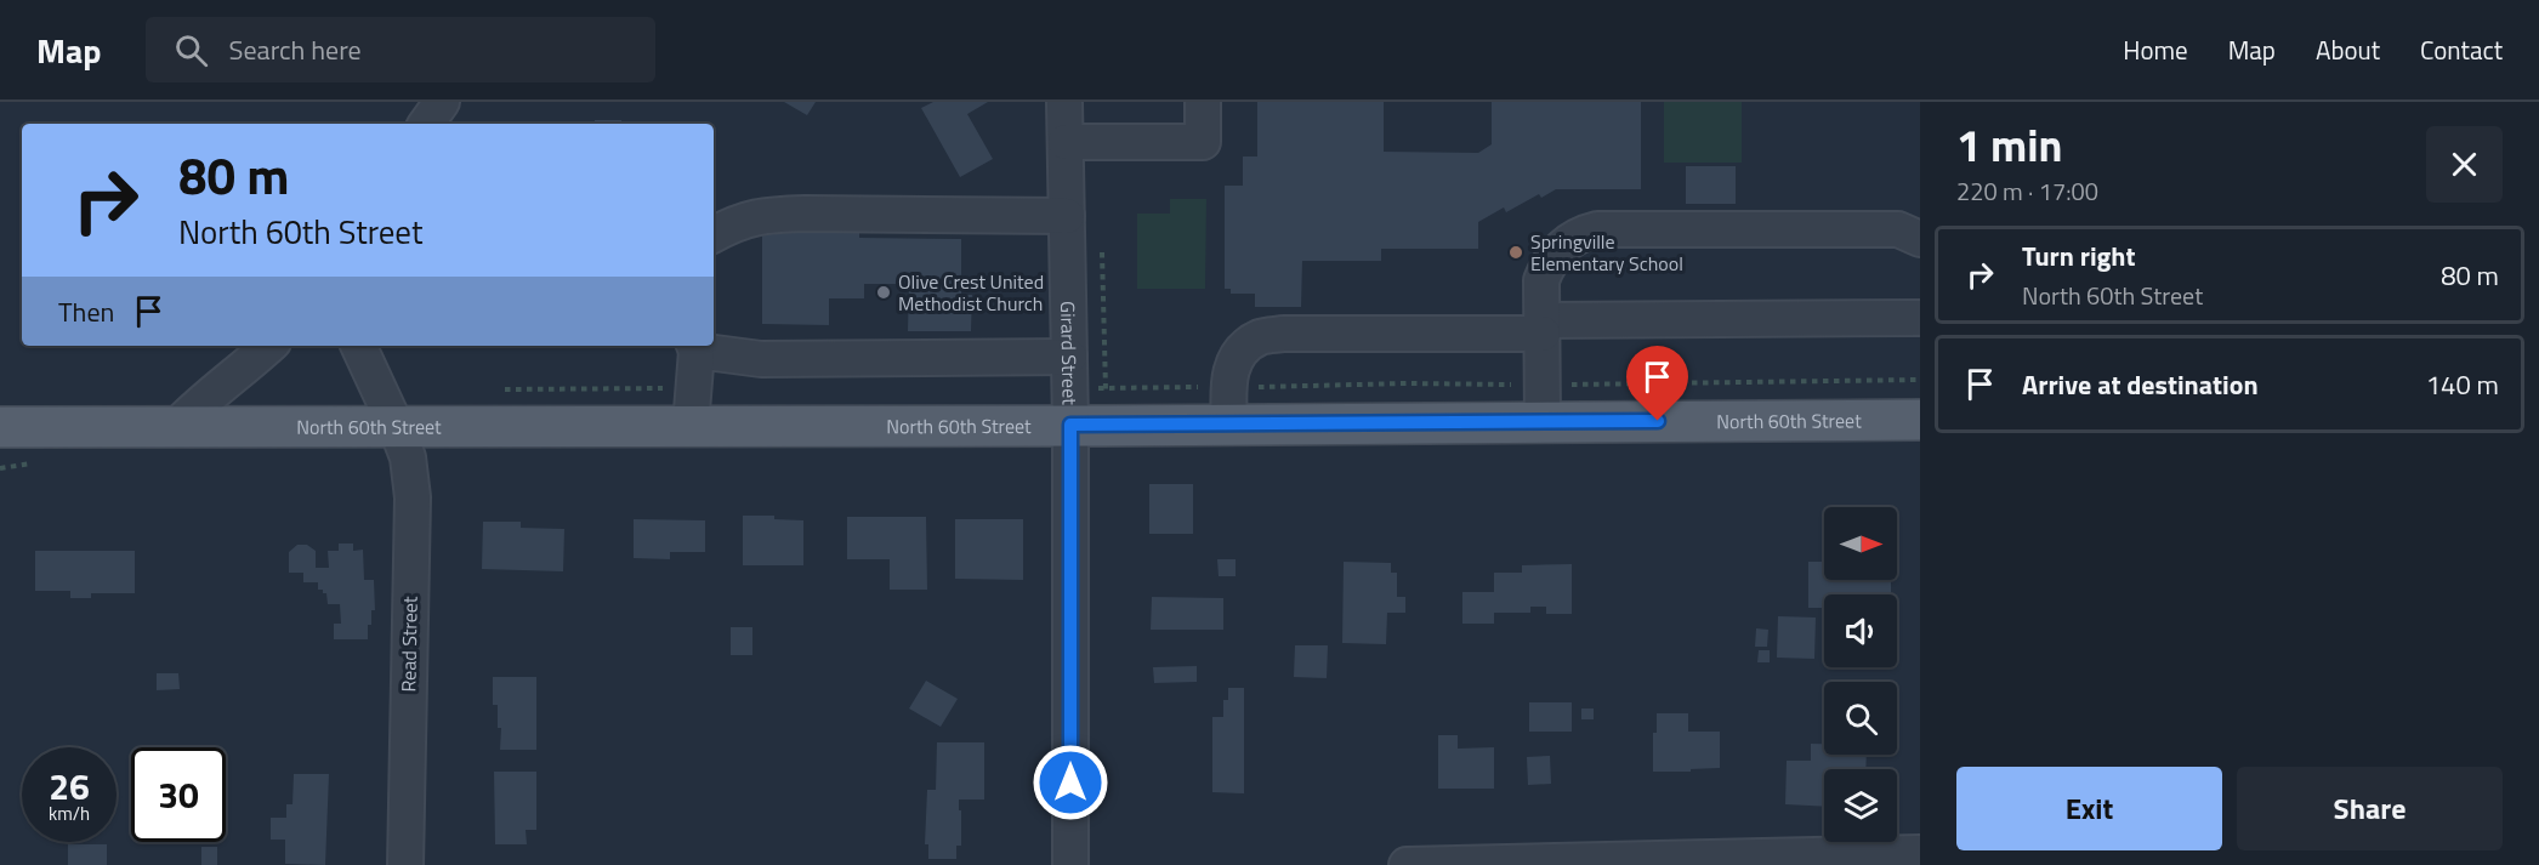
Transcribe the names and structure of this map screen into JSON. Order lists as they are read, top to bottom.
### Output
{
  "streets": {
    "main road": ["North 60th Street"],
    "street": ["Girard Street", "Read Street"]
  },
  "crossings": [
    ["Girard Street", "North 60th Street"],
    ["North 60th Street", "Read Street"]
  ],
  "places": ["Springville Elementary School", "Olive Crest United Methodist Church"],
  "north": "right",
  "page": {
    "header": "Map",
    "search": "Search here",
    "nav": [
      "Home",
      "Map",
      "About",
      "Contact"
    ],
    "heading": ["1 min", "220 m · 17:00"],
    "turn": ["80 m", "North 60th Street"],
    "list": [
      {
        "name": "Turn right",
        "note": "North 60th Street",
        "value": "80 m"
      },
      {
        "name": "Arrive at destination",
        "value": "140 m"
      }
    ],
    "then": "Then",
    "speed": "26 km/h",
    "limit": "30",
    "buttons": ["Exit", "Share"]
  }
}
